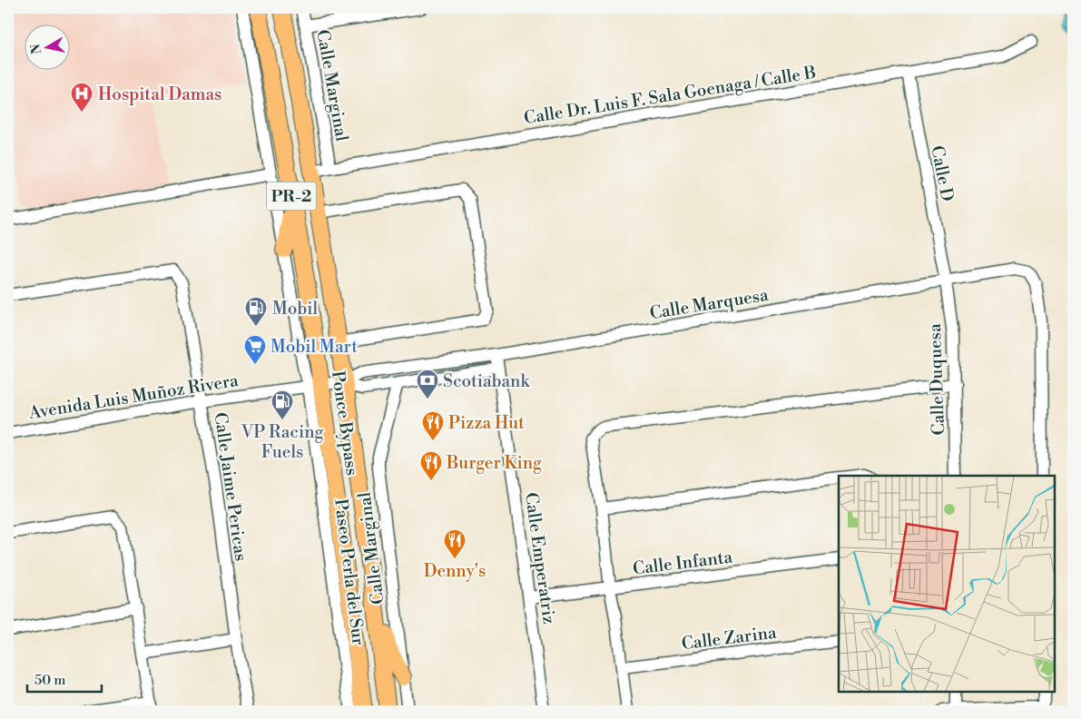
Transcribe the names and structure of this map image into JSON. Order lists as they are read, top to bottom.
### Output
{
  "streets": {
    "highway": ["PR-2", "Ponce Bypass"],
    "street": [
      "Calle Marginal",
      "Calle Dr. Luis F. Sala Goenaga / Calle B",
      "Calle D",
      "Calle Marquesa",
      "Calle Duquesa",
      "Avenida Luis Muñoz Rivera",
      "Calle Jaime Pericas",
      "Calle Emperatriz",
      "Calle Infanta",
      "Paseo Perla del Sur",
      "Calle Zarina"
    ]
  },
  "crossings": [
    ["Calle Marginal", "Calle Dr. Luis F. Sala Goenaga / Calle B"],
    ["Calle Dr. Luis F. Sala Goenaga / Calle B", "Calle D"],
    ["Calle Dr. Luis F. Sala Goenaga / Calle B", "Ponce Bypass"],
    ["Calle D", "Calle Marquesa"],
    ["Calle D", "Calle Duquesa"],
    ["Calle Marquesa", "Calle Duquesa"],
    ["Calle Marquesa", "Avenida Luis Muñoz Rivera"],
    ["Calle Marquesa", "Ponce Bypass"],
    ["Calle Marquesa", "Calle Emperatriz"],
    ["Avenida Luis Muñoz Rivera", "Ponce Bypass"],
    ["Avenida Luis Muñoz Rivera", "Calle Jaime Pericas"],
    ["Avenida Luis Muñoz Rivera", "Paseo Perla del Sur"],
    ["Ponce Bypass", "Paseo Perla del Sur"],
    ["Calle Emperatriz", "Calle Infanta"]
  ],
  "places": {
    "hospital": ["Hospital Damas"],
    "fuel station": ["Mobil", "VP Racing Fuels"],
    "supermarket": ["Mobil Mart"],
    "bank": ["Scotiabank"],
    "restaurant": ["Pizza Hut", "Burger King", "Denny's"]
  },
  "scale_bar": "50 m",
  "north": "left"
}
